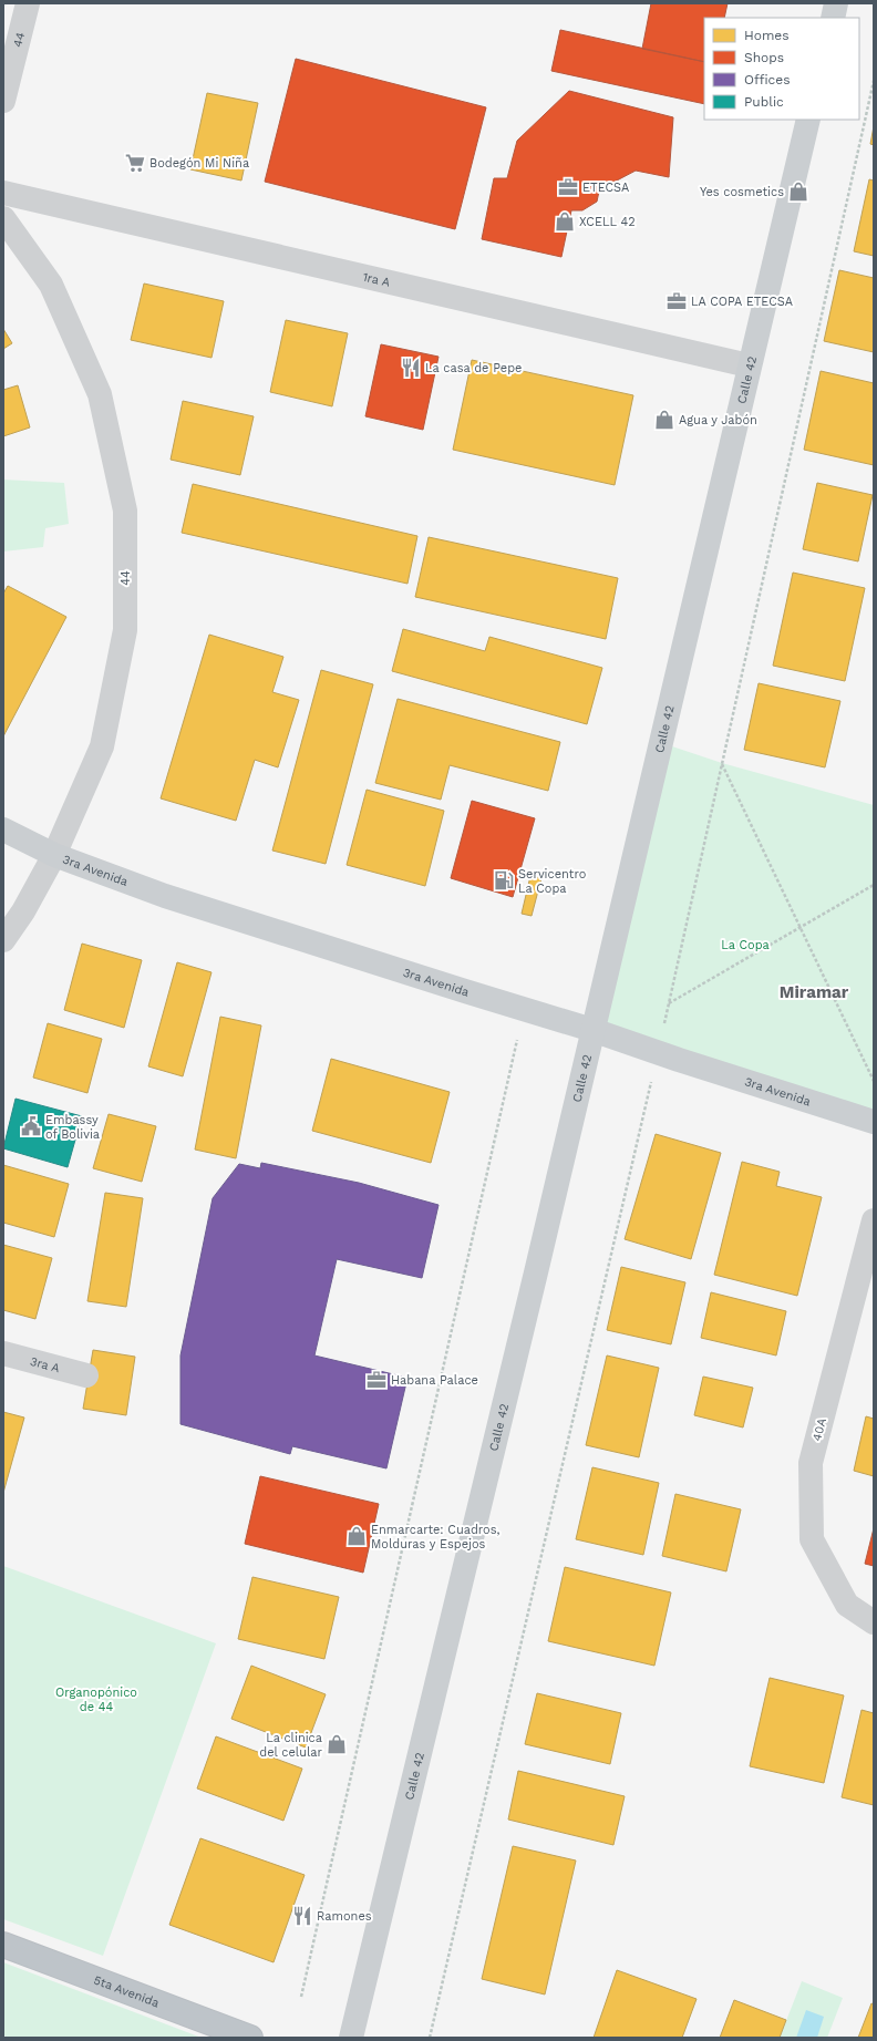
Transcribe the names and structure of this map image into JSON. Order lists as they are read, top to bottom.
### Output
{
  "streets": {
    "highway": ["5ta Avenida"],
    "main road": ["Calle 42", "3ra Avenida"],
    "street": [
      "44",
      "1ra A",
      "3ra A",
      "40A"
    ]
  },
  "crossings": [
    ["44", "3ra Avenida"],
    ["1ra A", "Calle 42"],
    ["Calle 42", "3ra Avenida"]
  ],
  "districts": ["Miramar"],
  "parks": ["La Copa", "Organopónico de 44"],
  "places": {
    "supermarket": ["Bodegón Mi Niña"],
    "office": ["ETECSA", "LA COPA ETECSA", "Habana Palace"],
    "shop": [
      "Yes cosmetics",
      "XCELL 42",
      "Agua y Jabón",
      "Enmarcarte: Cuadros, Molduras y Espejos",
      "La clinica del celular"
    ],
    "restaurant": ["La casa de Pepe", "Ramones"],
    "fuel station": ["Servicentro La Copa"],
    "public building": ["Embassy of Bolivia"]
  },
  "legend": [
    "Homes",
    "Shops",
    "Offices",
    "Public"
  ]
}
